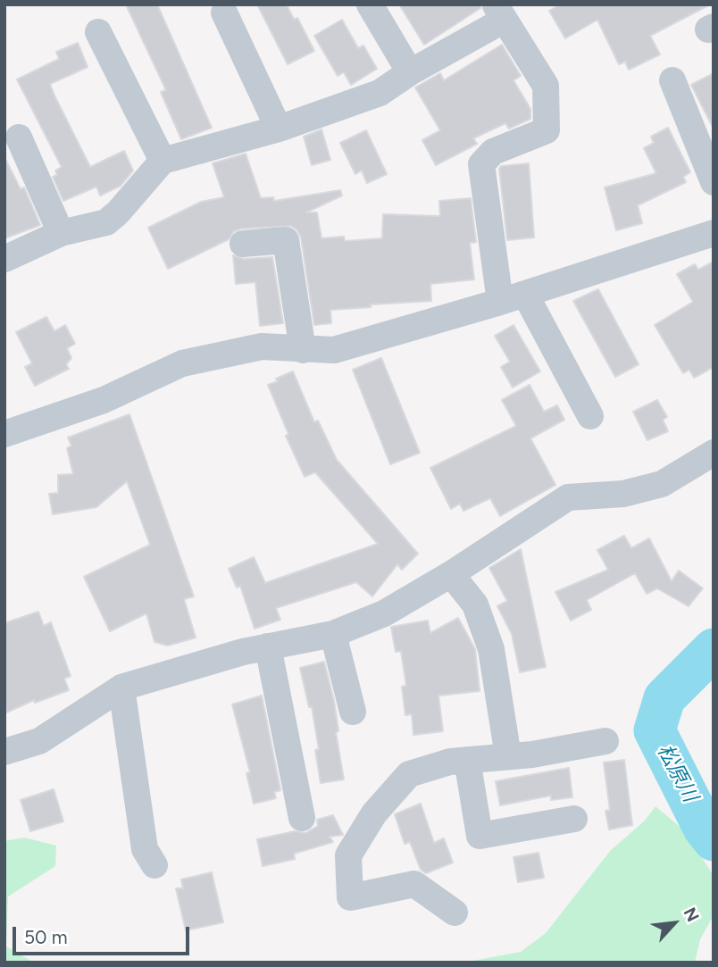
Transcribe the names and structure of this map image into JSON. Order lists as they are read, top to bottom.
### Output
{
  "water": ["松原川"],
  "scale_bar": "50 m",
  "north": "top right"
}
